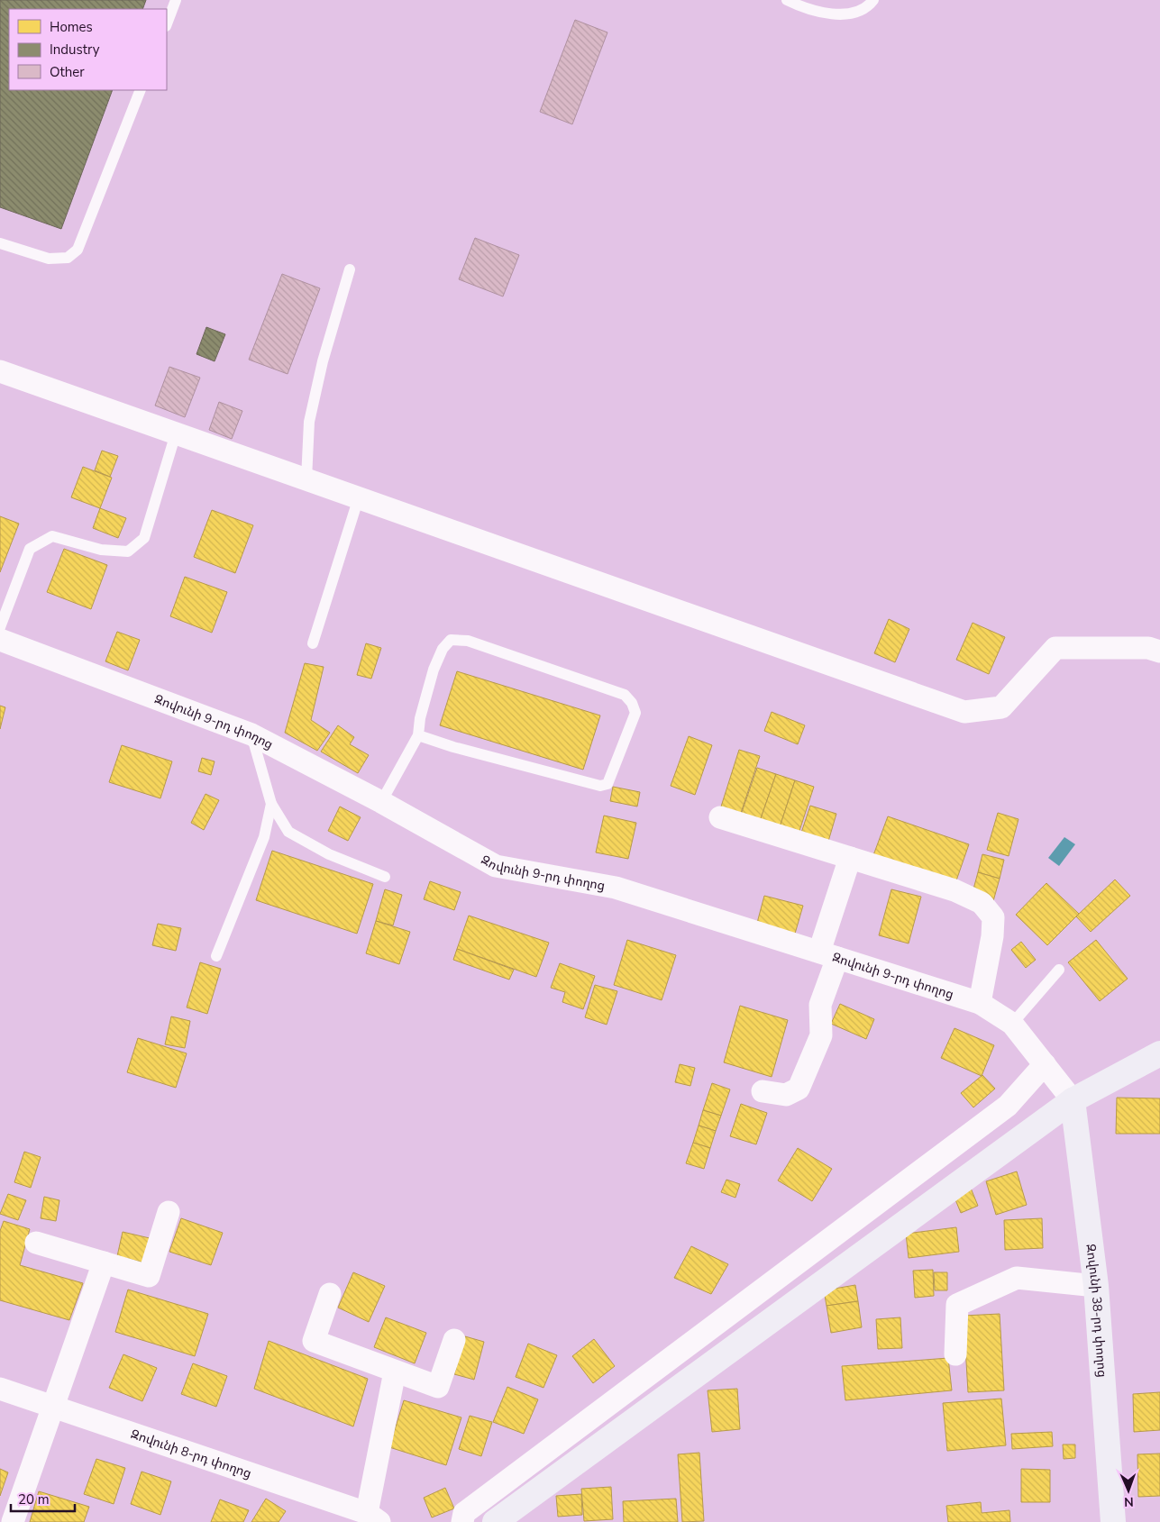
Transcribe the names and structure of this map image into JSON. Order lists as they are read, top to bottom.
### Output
{
  "streets": {
    "street": ["Զովունի 9-րդ փողոց", "Զովունի 38-րդ փողոց", "Զովունի 8-րդ փողոց"]
  },
  "crossings": [
    ["Զովունի 9-րդ փողոց", "Զովունի 38-րդ փողոց"]
  ],
  "legend": ["Homes", "Industry", "Other"],
  "scale_bar": "20 m",
  "north": "bottom"
}
